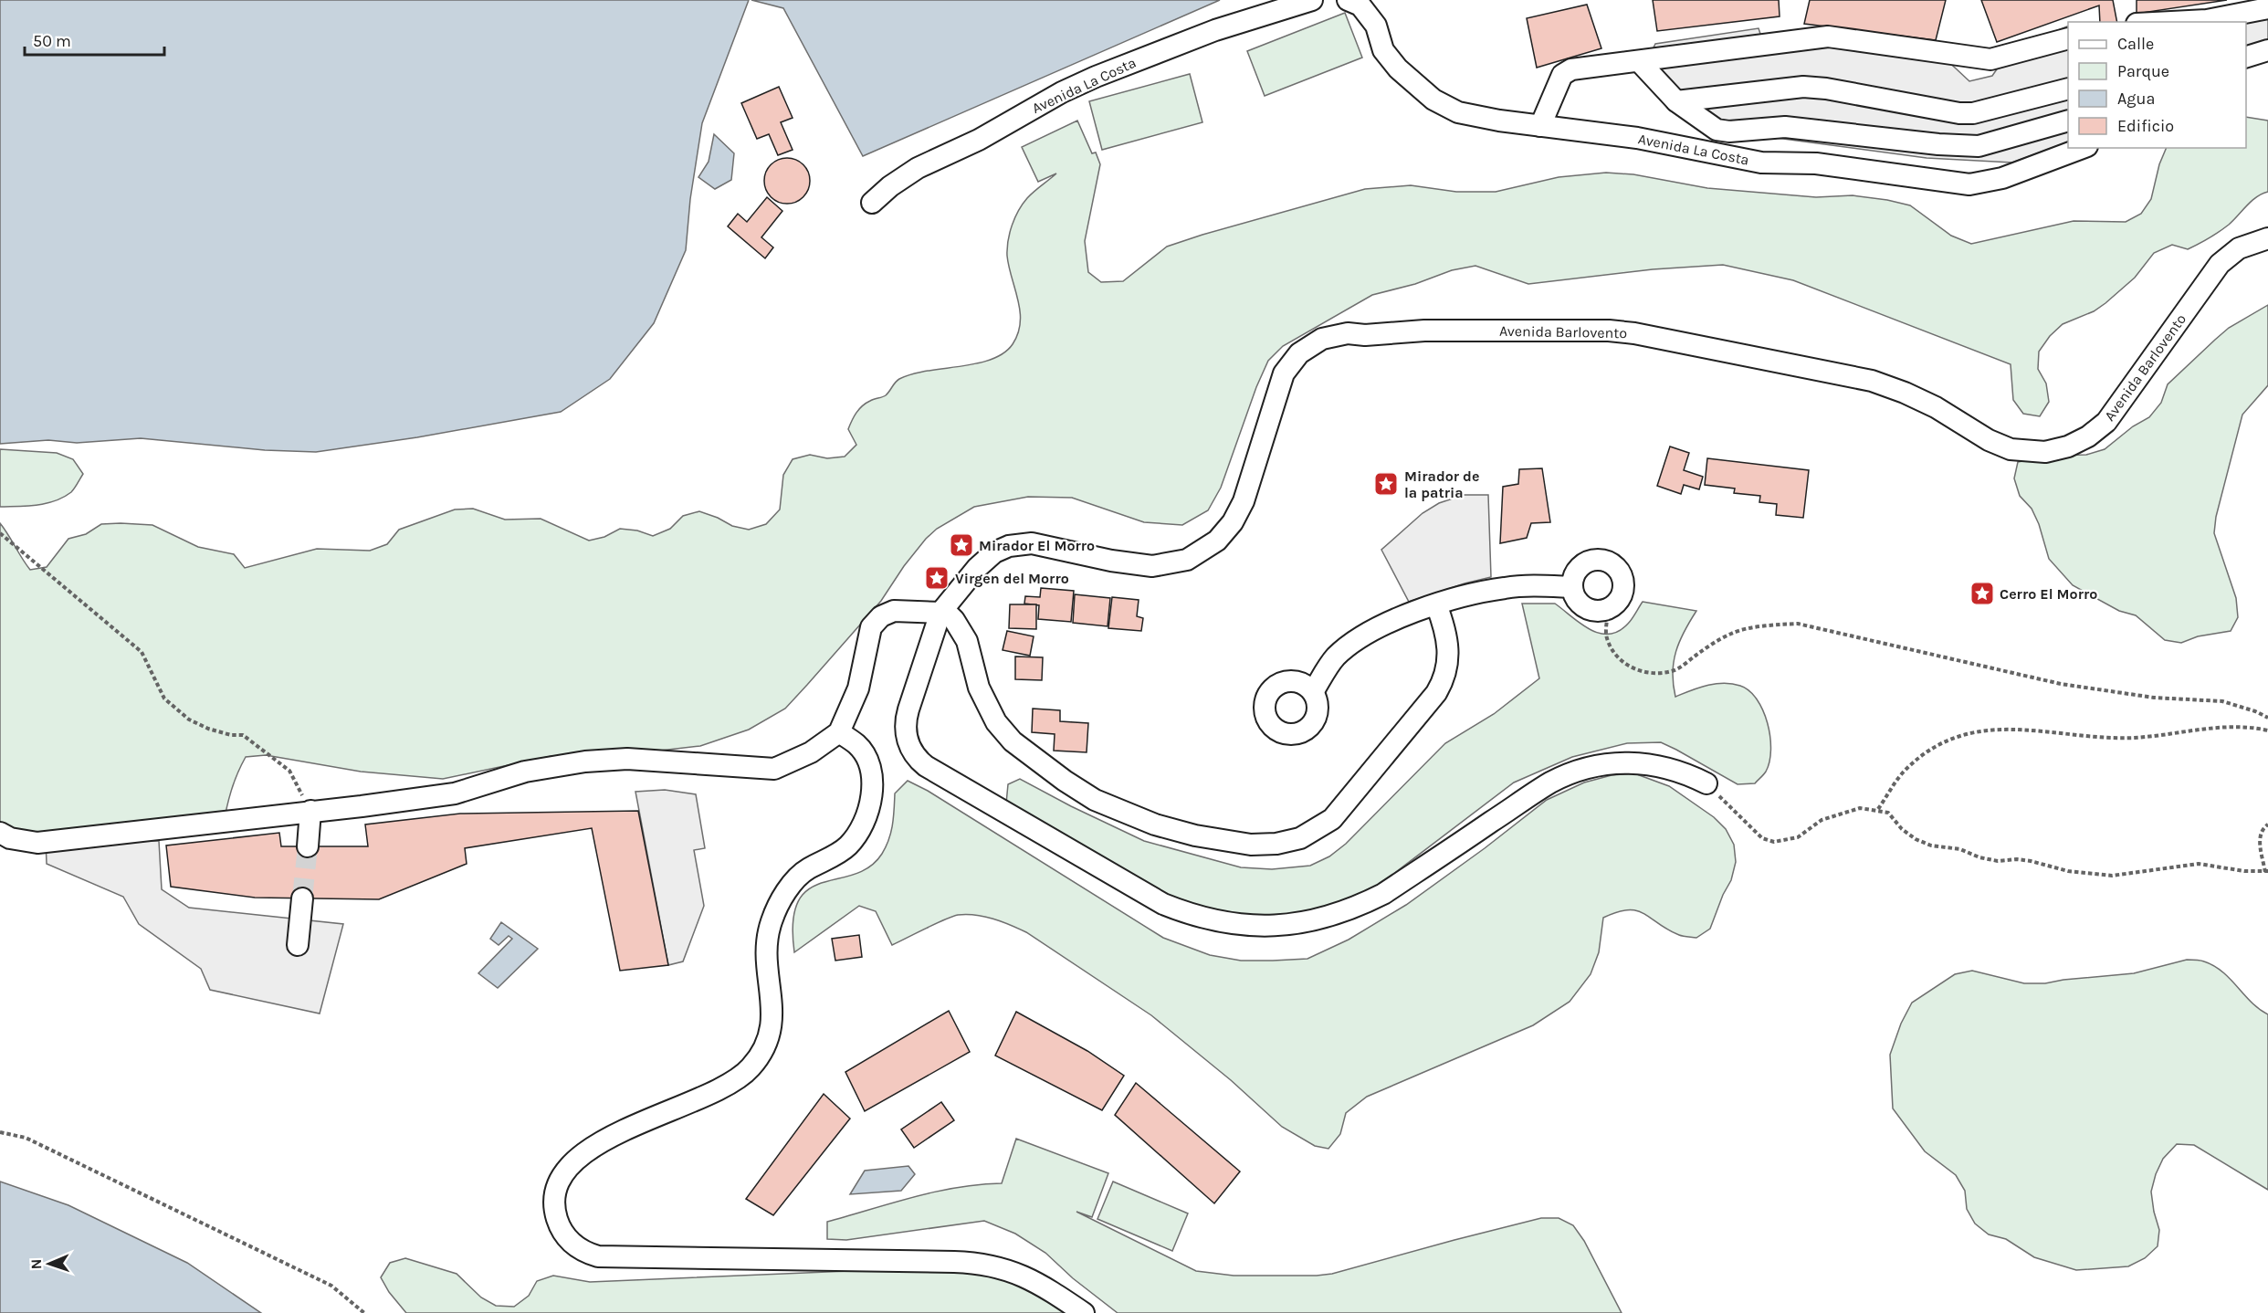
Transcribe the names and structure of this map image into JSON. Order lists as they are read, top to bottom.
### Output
{
  "streets": {
    "street": ["Avenida La Costa", "Avenida Barlovento"]
  },
  "places": {
    "place": [
      "Mirador de la patria",
      "Mirador El Morro",
      "Virgen del Morro",
      "Cerro El Morro"
    ]
  },
  "legend": [
    "Calle",
    "Parque",
    "Agua",
    "Edificio"
  ],
  "scale_bar": "50 m",
  "north": "left"
}
